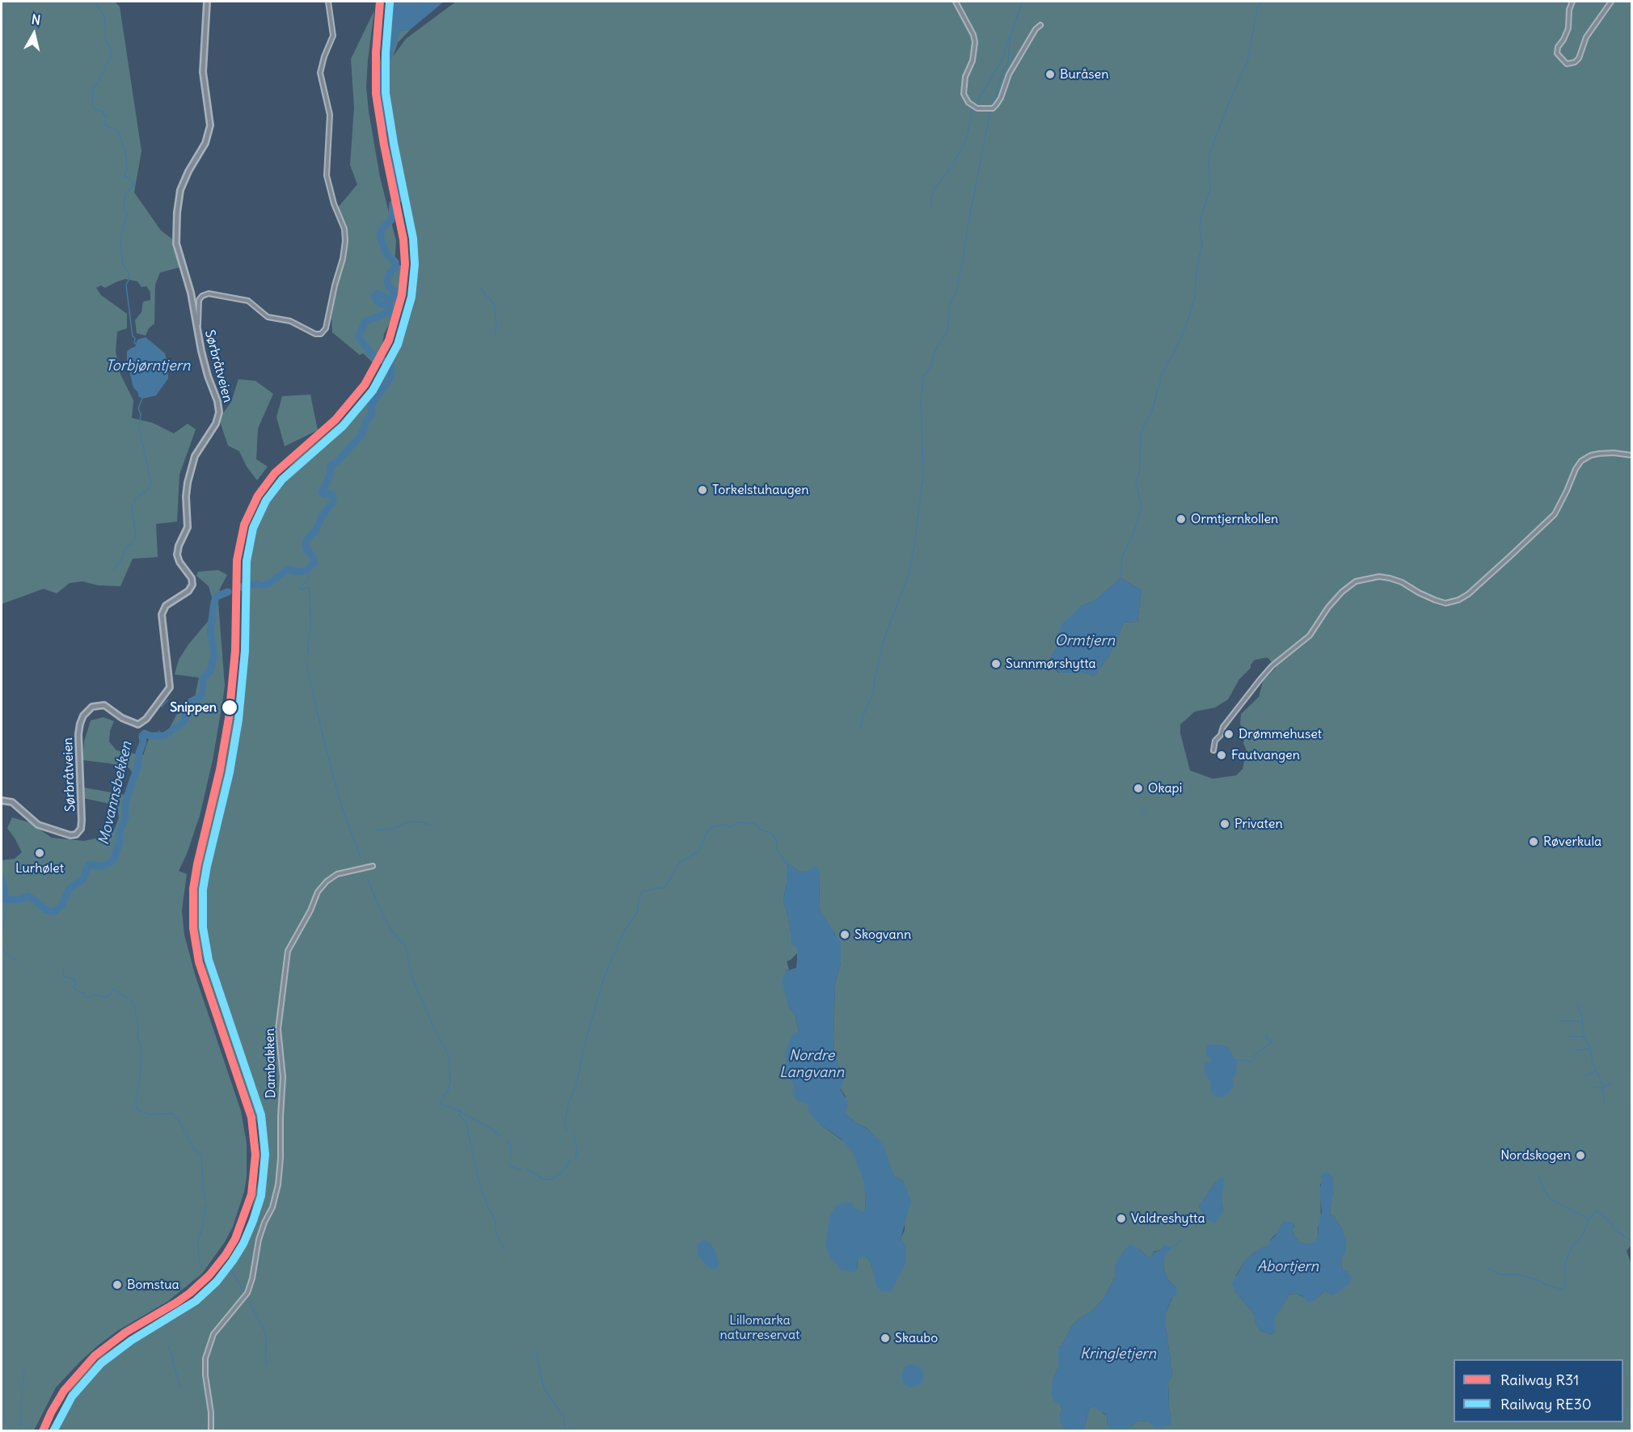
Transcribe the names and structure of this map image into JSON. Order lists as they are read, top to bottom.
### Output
{
  "streets": {
    "street": ["Sørbråtveien", "Dambakken"]
  },
  "water": [
    "Torbjørntjern",
    "Ormtjern",
    "Movannsbekken",
    "Nordre Langvann",
    "Abortjern",
    "Kringletjern"
  ],
  "parks": ["Lillomarka naturreservat"],
  "places": [
    "Buråsen",
    "Torkelstuhaugen",
    "Ormtjernkollen",
    "Sunnmørshytta",
    "Snippen",
    "Drømmehuset",
    "Fautvangen",
    "Okapi",
    "Privaten",
    "Røverkula",
    "Lurhølet",
    "Skogvann",
    "Nordskogen",
    "Valdreshytta",
    "Bomstua",
    "Skaubo"
  ],
  "lines": ["rail line R31", "rail line RE30"],
  "legend": ["Railway R31", "Railway RE30"],
  "north": "top"
}
